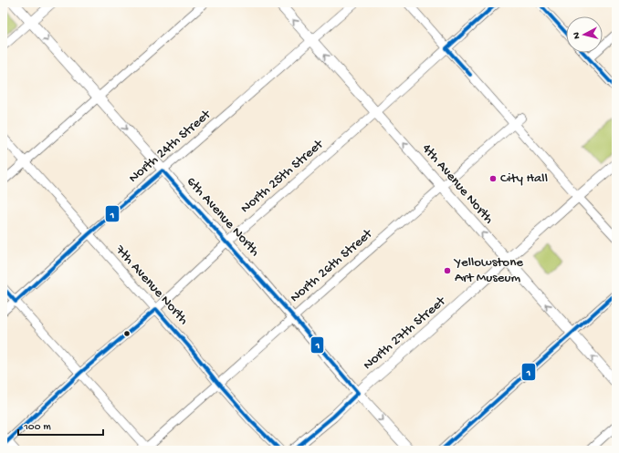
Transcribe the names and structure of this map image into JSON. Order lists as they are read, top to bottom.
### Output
{
  "streets": {
    "main road": ["4th Avenue North", "6th Avenue North", "North 27th Street"],
    "street": [
      "North 24th Street",
      "North 25th Street",
      "North 26th Street",
      "7th Avenue North"
    ]
  },
  "crossings": [
    ["North 24th Street", "4th Avenue North"],
    ["North 24th Street", "6th Avenue North"],
    ["North 24th Street", "7th Avenue North"],
    ["North 25th Street", "4th Avenue North"],
    ["North 25th Street", "6th Avenue North"],
    ["North 25th Street", "7th Avenue North"],
    ["4th Avenue North", "North 26th Street"],
    ["4th Avenue North", "North 27th Street"],
    ["6th Avenue North", "North 26th Street"],
    ["6th Avenue North", "North 27th Street"],
    ["North 26th Street", "7th Avenue North"]
  ],
  "one_way": ["4th Avenue North", "6th Avenue North"],
  "places": ["City Hall", "Yellowstone Art Museum"],
  "lines": ["transit line 1"],
  "scale_bar": "100 m",
  "north": "left"
}
